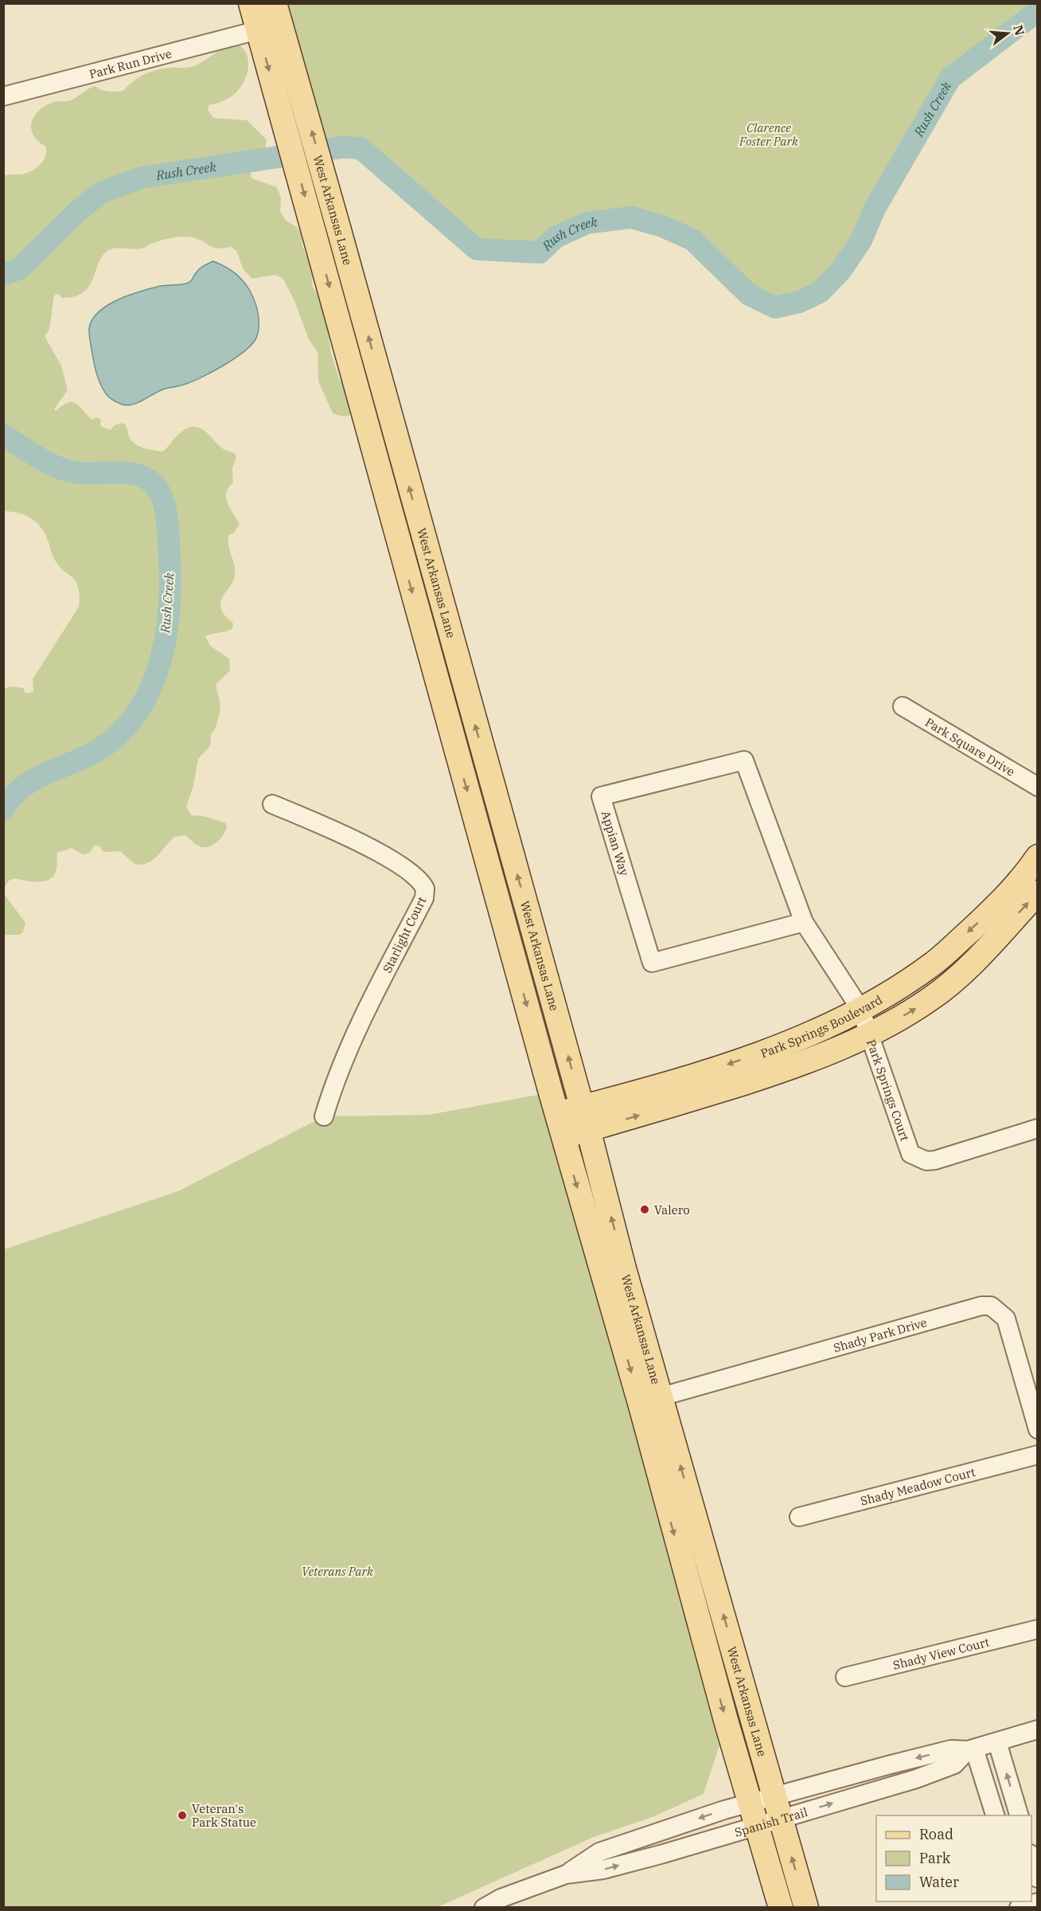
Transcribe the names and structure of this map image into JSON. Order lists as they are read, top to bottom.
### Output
{
  "streets": {
    "main road": ["West Arkansas Lane", "Park Springs Boulevard"],
    "street": [
      "Park Run Drive",
      "Park Square Drive",
      "Appian Way",
      "Starlight Court",
      "Park Springs Court",
      "Shady Park Drive",
      "Shady Meadow Court",
      "Shady View Court",
      "Spanish Trail"
    ]
  },
  "crossings": [
    ["Park Run Drive", "West Arkansas Lane"],
    ["West Arkansas Lane", "Park Springs Boulevard"],
    ["West Arkansas Lane", "Shady Park Drive"],
    ["West Arkansas Lane", "Spanish Trail"],
    ["Appian Way", "Park Springs Boulevard"],
    ["Appian Way", "Park Springs Court"],
    ["Park Springs Boulevard", "Park Springs Court"]
  ],
  "water": ["Rush Creek"],
  "parks": ["Clarence Foster Park", "Veterans Park"],
  "places": ["Valero", "Veteran's Park Statue"],
  "legend": ["Road", "Park", "Water"],
  "north": "right"
}
